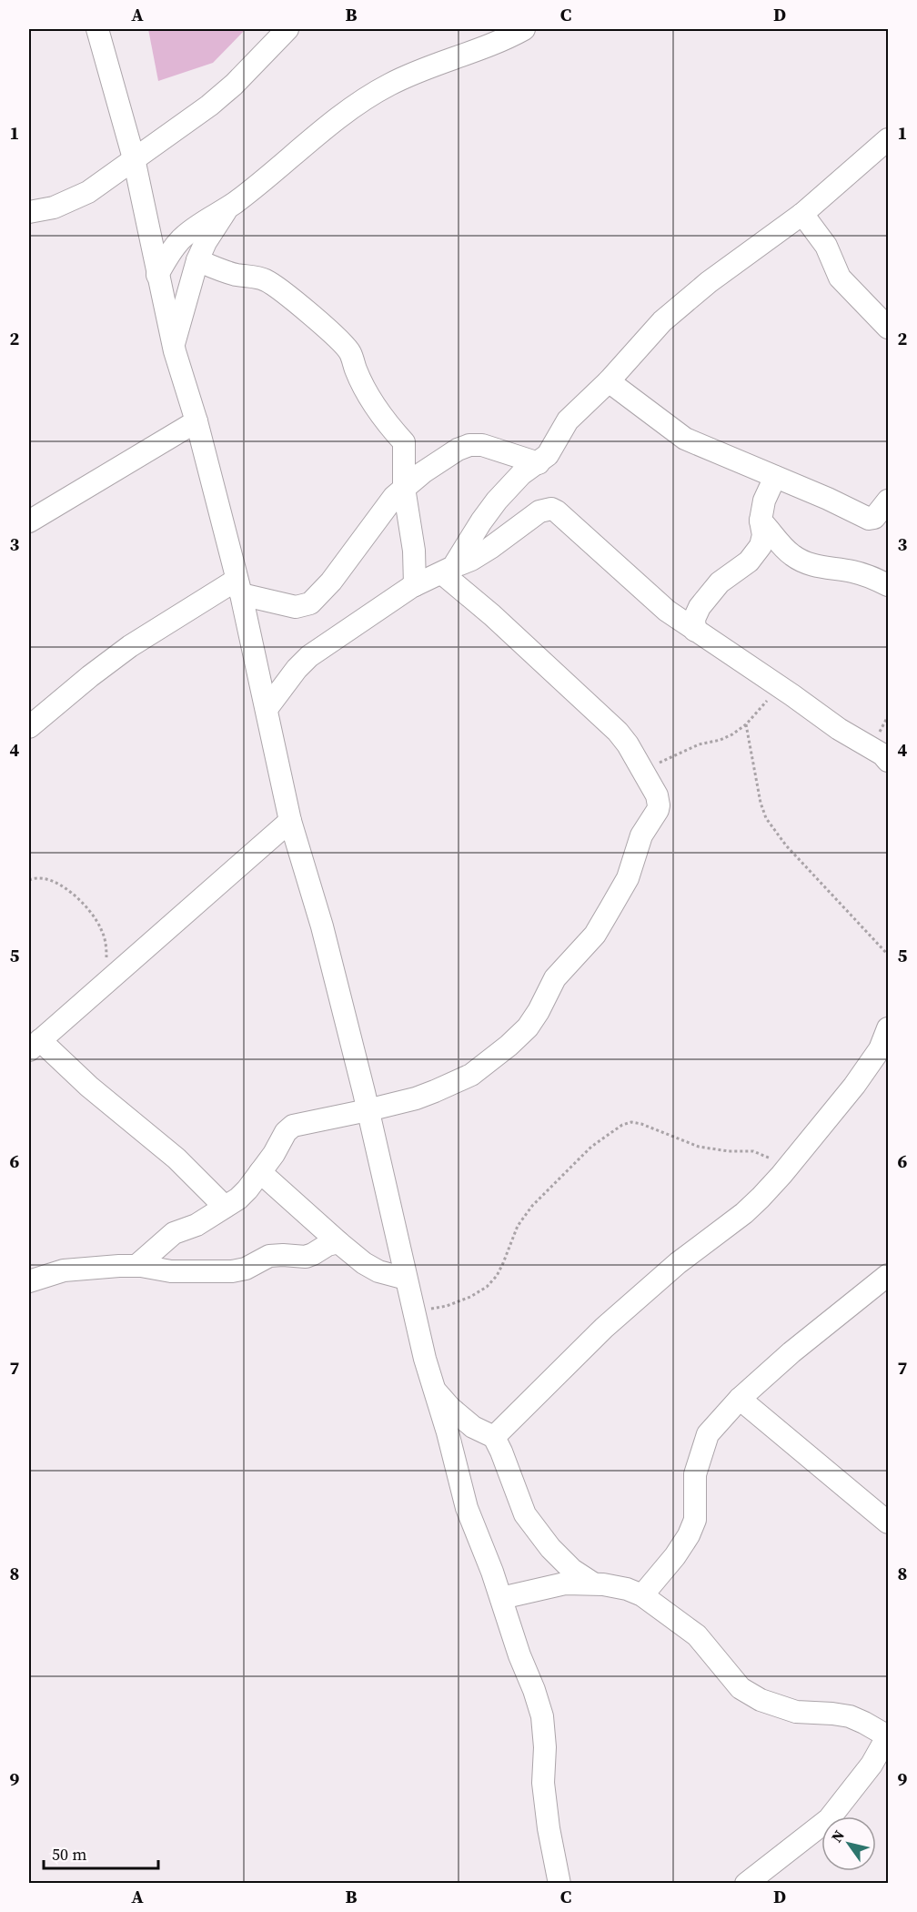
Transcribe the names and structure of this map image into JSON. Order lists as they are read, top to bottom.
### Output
{
  "scale_bar": "50 m",
  "north": "top left",
  "grid": {
    "columns": [
      "A",
      "B",
      "C",
      "D"
    ],
    "rows": [
      "1",
      "2",
      "3",
      "4",
      "5",
      "6",
      "7",
      "8",
      "9"
    ]
  }
}
